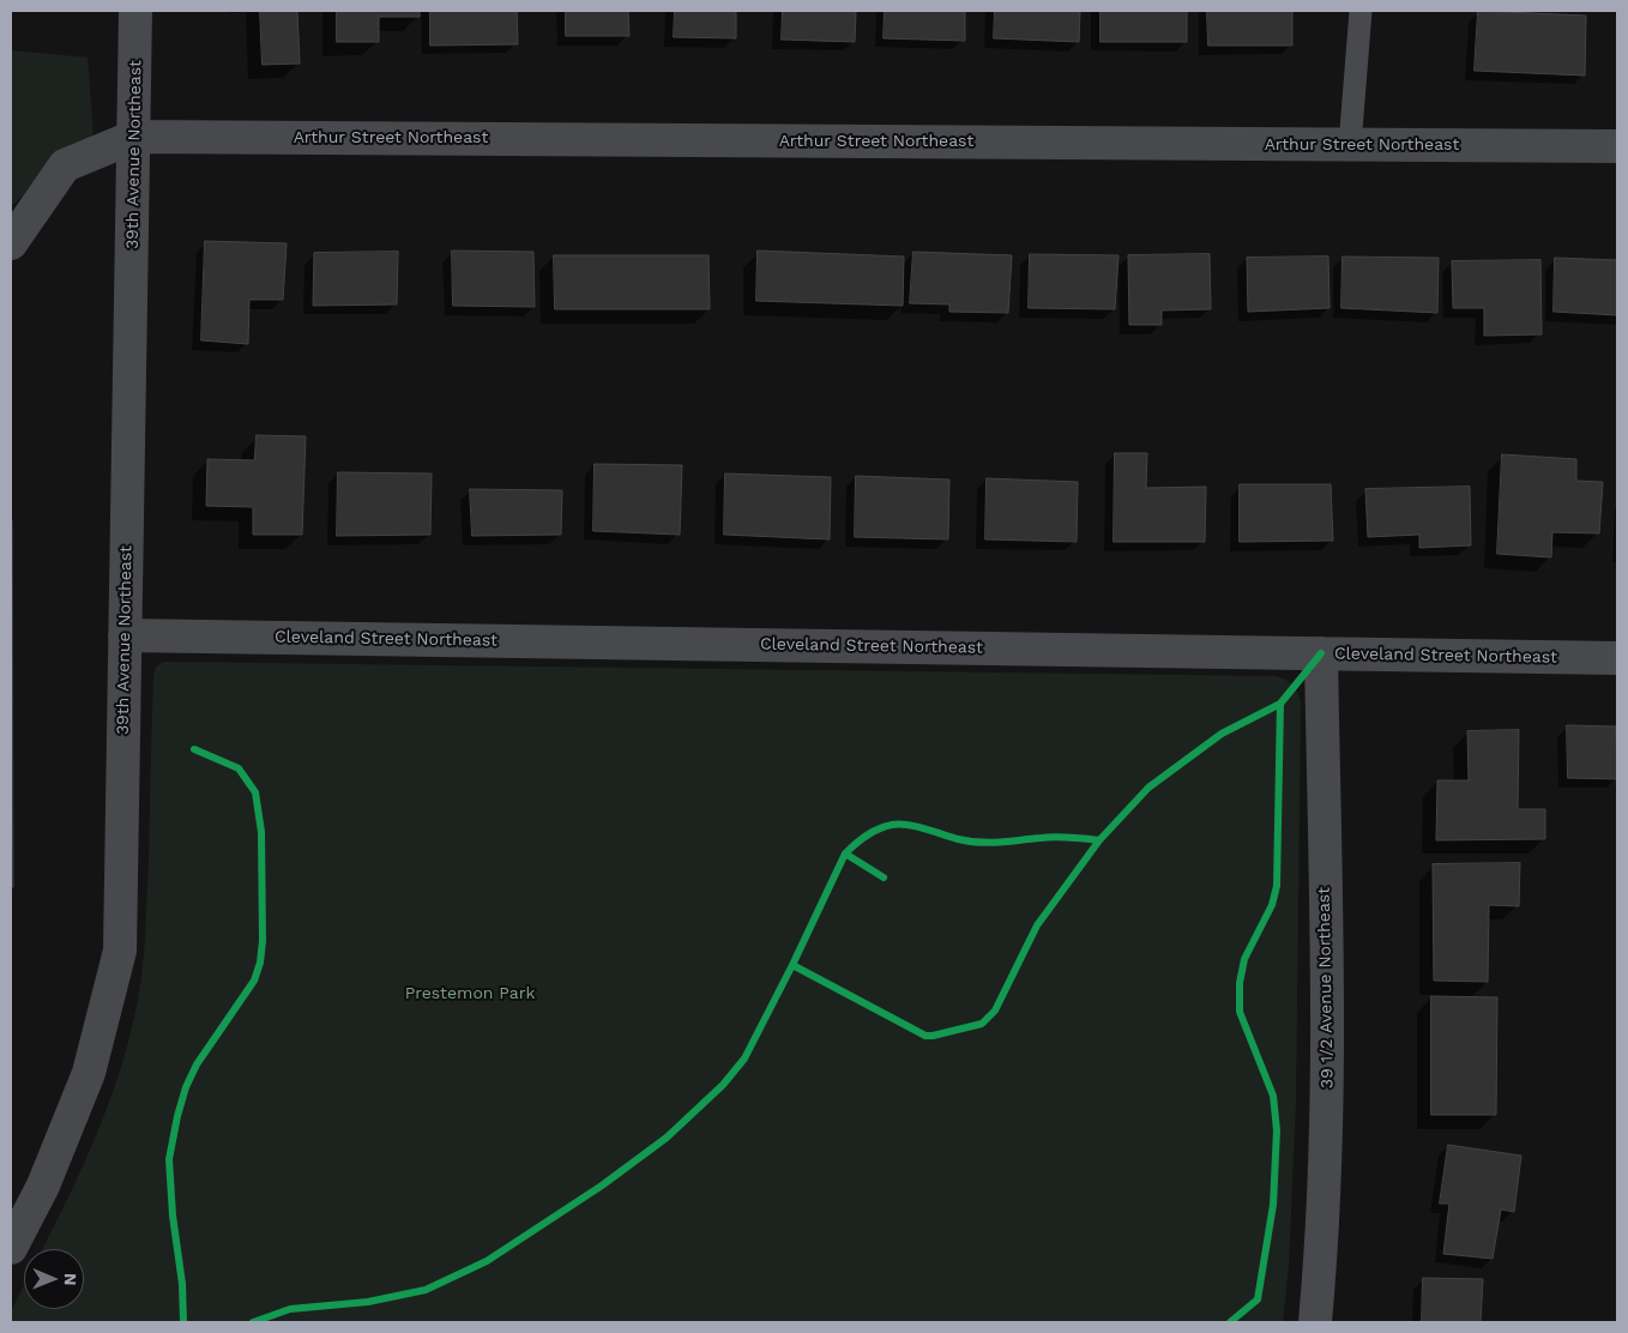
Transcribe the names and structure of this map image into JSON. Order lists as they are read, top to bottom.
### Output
{
  "streets": {
    "street": [
      "Arthur Street Northeast",
      "39th Avenue Northeast",
      "Cleveland Street Northeast",
      "39 1/2 Avenue Northeast"
    ]
  },
  "crossings": [
    ["Arthur Street Northeast", "39th Avenue Northeast"],
    ["39th Avenue Northeast", "Cleveland Street Northeast"],
    ["Cleveland Street Northeast", "39 1/2 Avenue Northeast"]
  ],
  "parks": ["Prestemon Park"],
  "north": "right"
}
